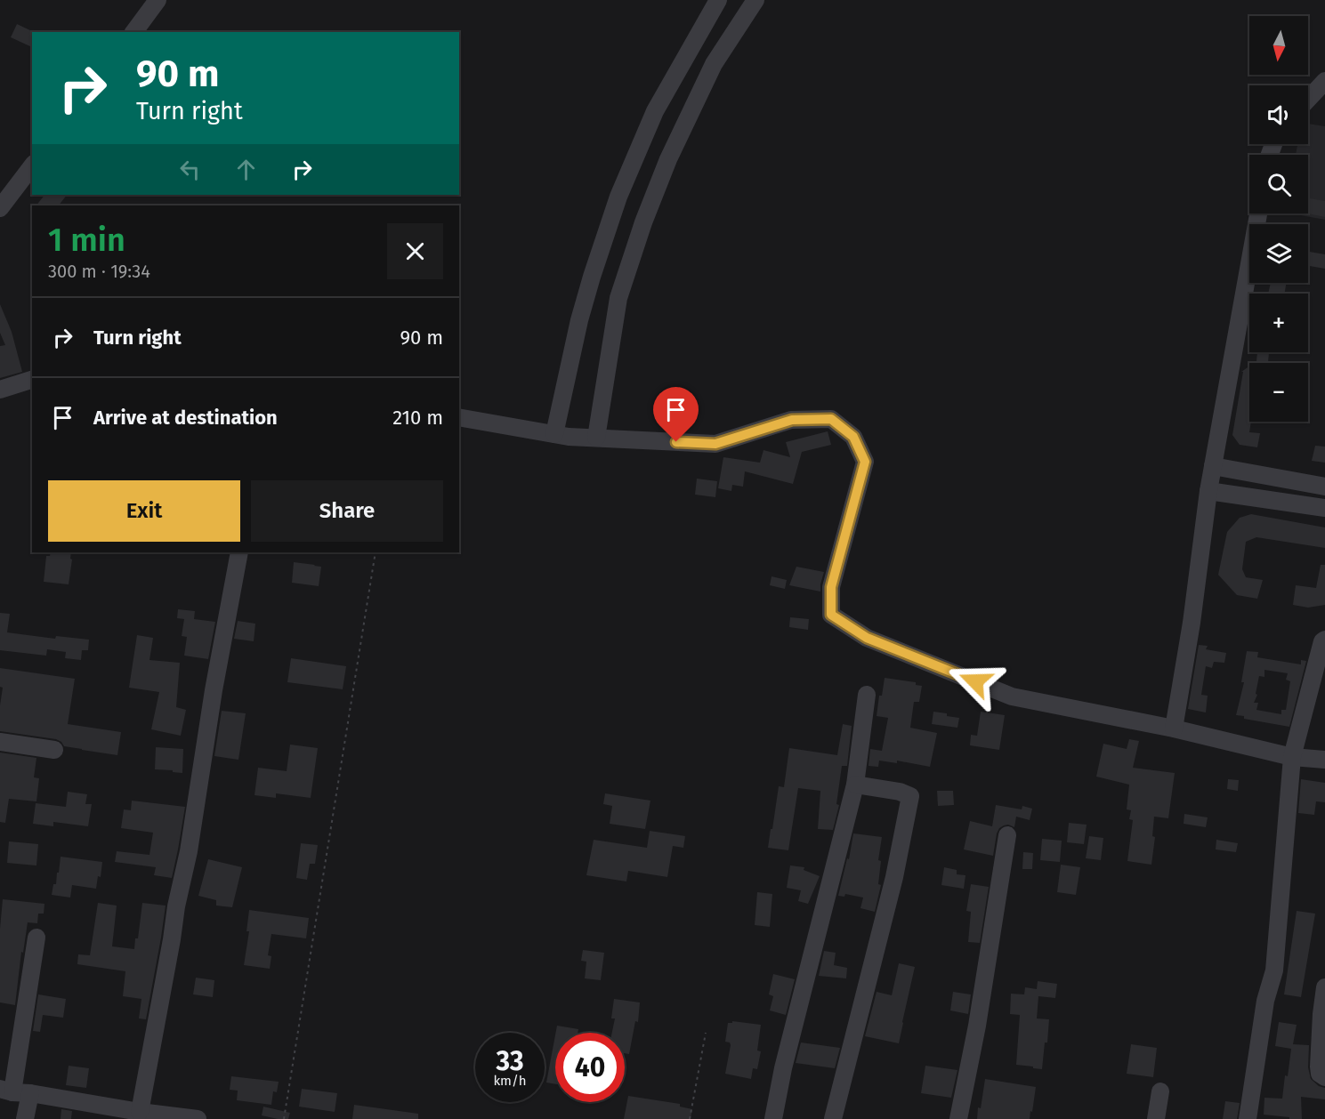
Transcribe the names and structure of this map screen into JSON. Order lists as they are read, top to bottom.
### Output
{
  "north": "bottom",
  "page": {
    "map_buttons": ["+", "−"],
    "turn": ["90 m", "Turn right"],
    "heading": ["1 min", "300 m · 19:34"],
    "list": [
      {
        "name": "Turn right",
        "value": "90 m"
      },
      {
        "name": "Arrive at destination",
        "value": "210 m"
      }
    ],
    "buttons": ["Exit", "Share"],
    "speed": "33 km/h",
    "limit": "40"
  }
}
